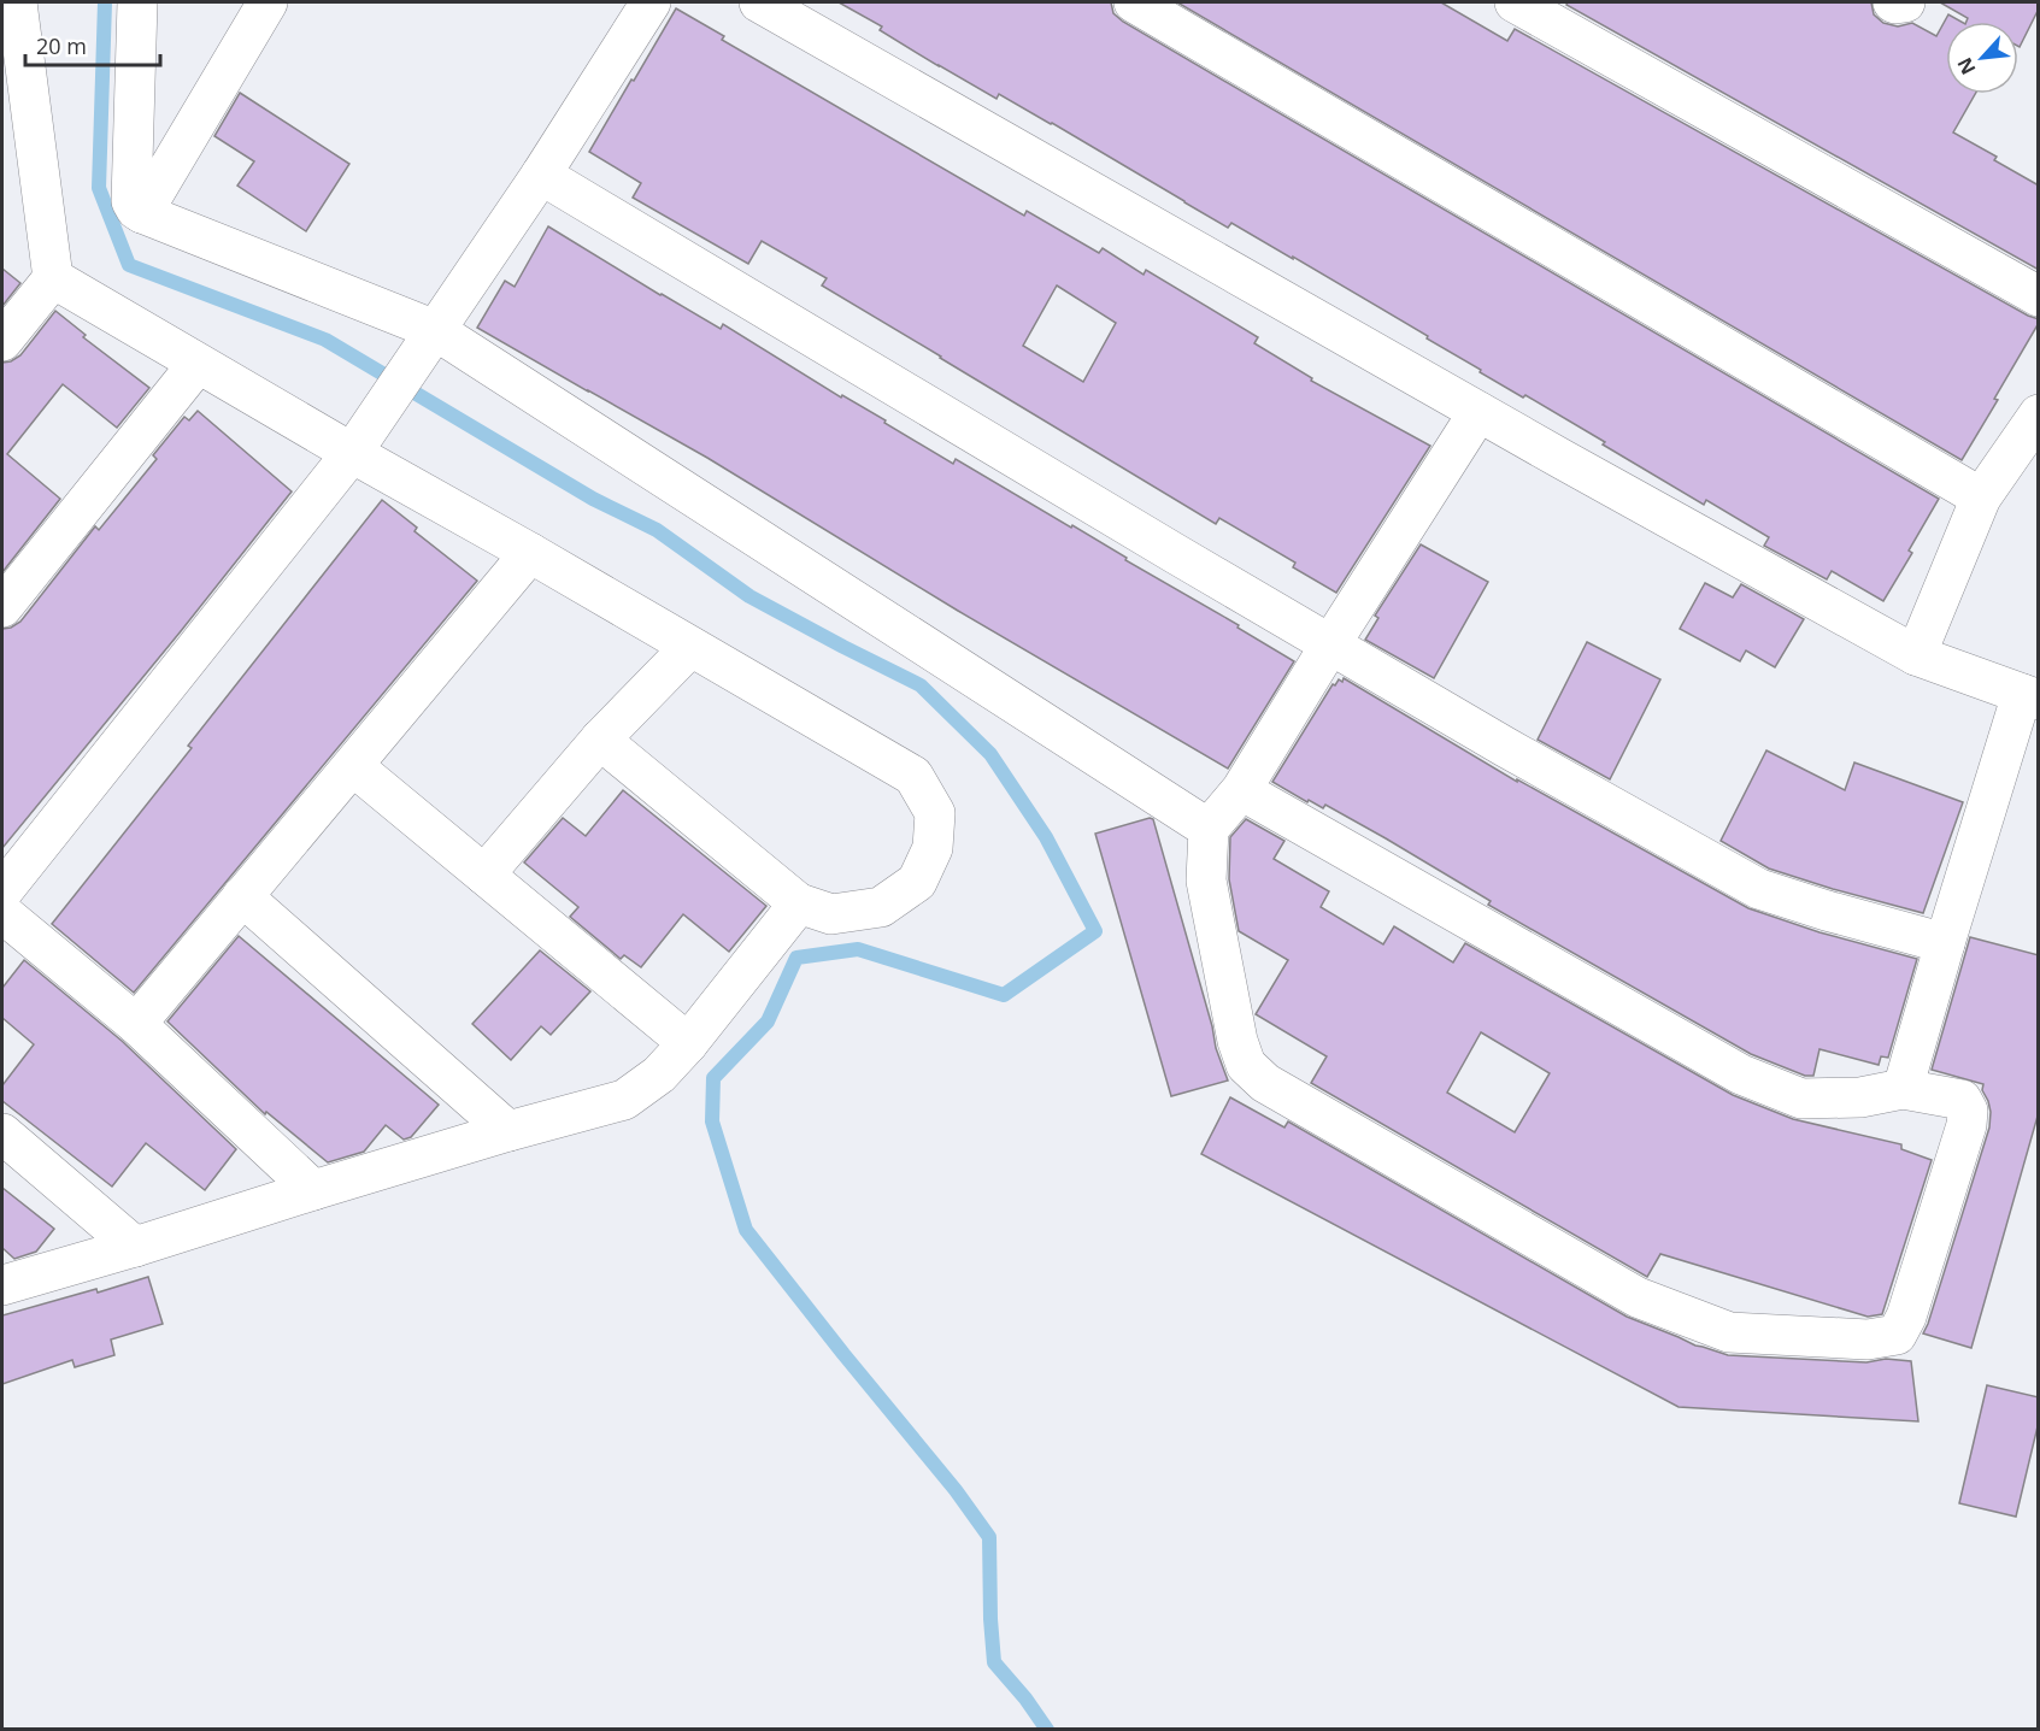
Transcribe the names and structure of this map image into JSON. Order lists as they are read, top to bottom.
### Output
{
  "scale_bar": "20 m",
  "north": "bottom left"
}
